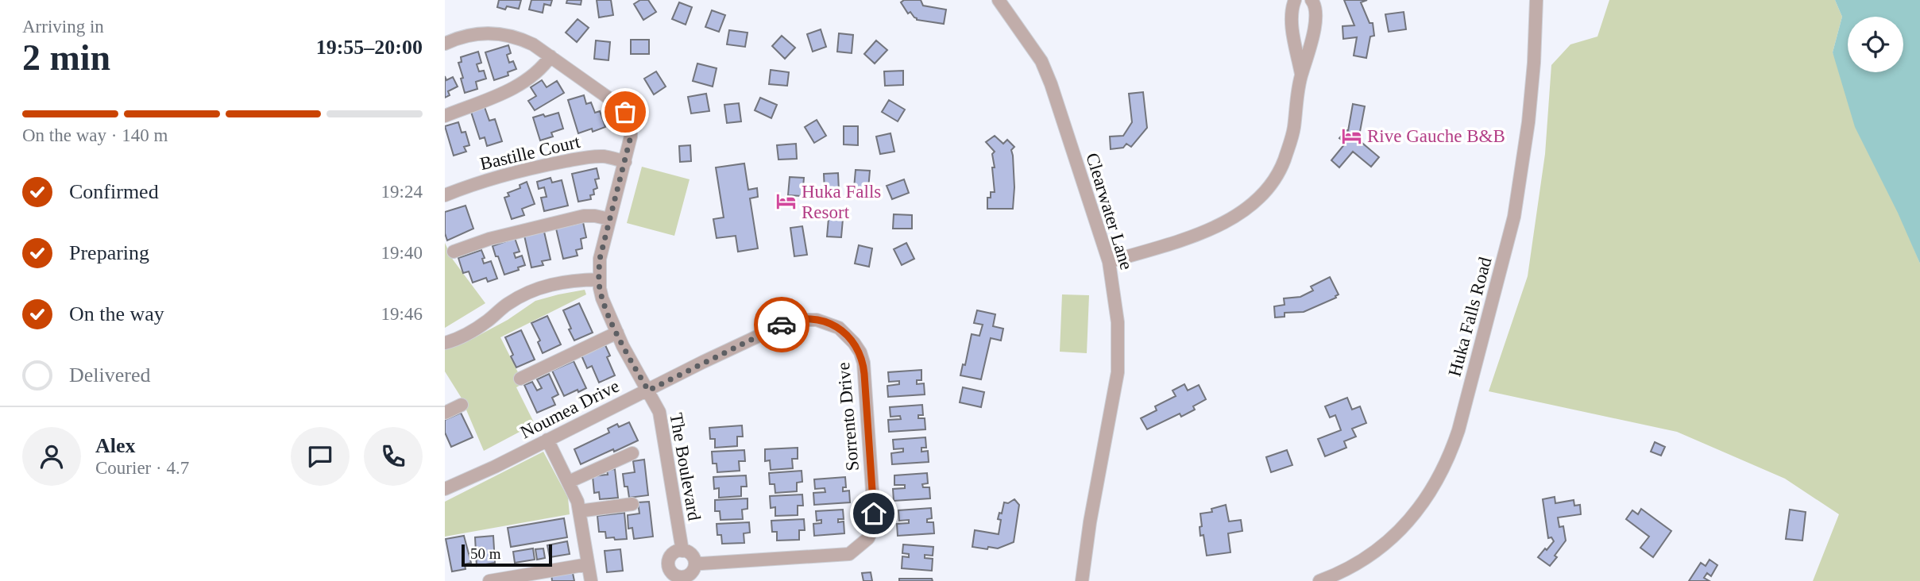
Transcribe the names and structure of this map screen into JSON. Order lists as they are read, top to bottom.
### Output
{
  "streets": {
    "street": [
      "Bastille Court",
      "Clearwater Lane",
      "Huka Falls Road",
      "Noumea Drive",
      "Sorrento Drive",
      "The Boulevard"
    ]
  },
  "crossings": [
    ["Bastille Court", "Noumea Drive"],
    ["Noumea Drive", "Sorrento Drive"],
    ["Noumea Drive", "The Boulevard"],
    ["Sorrento Drive", "The Boulevard"]
  ],
  "places": {
    "hotel": ["Rive Gauche B&B", "Huka Falls Resort"]
  },
  "scale_bar": "50 m",
  "page": {
    "heading": ["2 min", "Arriving in", "19:55–20:00"],
    "panel": ["Alex", "Courier · 4.7"],
    "bar": "On the way · 140 m",
    "list": [
      ["Confirmed", "19:24"],
      ["Preparing", "19:40"],
      ["On the way", "19:46"],
      "Delivered"
    ],
    "scale": "50 m"
  }
}
